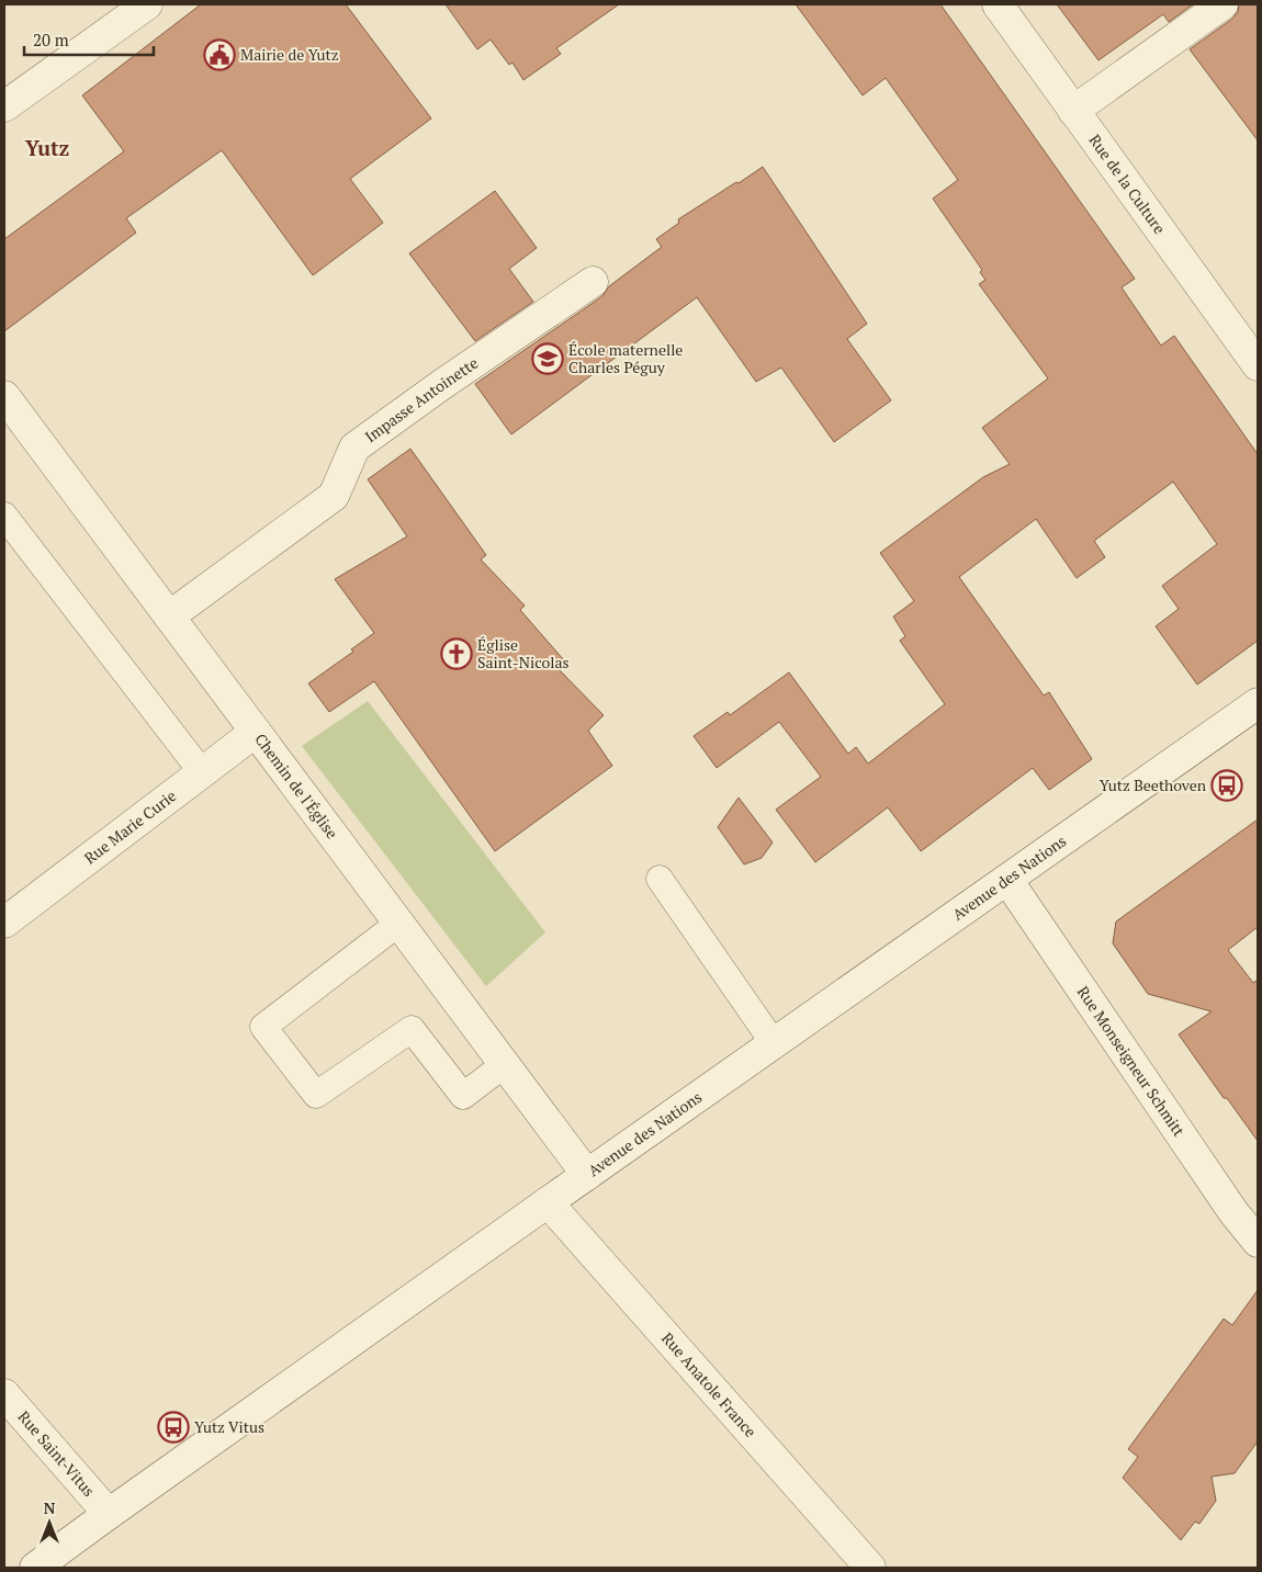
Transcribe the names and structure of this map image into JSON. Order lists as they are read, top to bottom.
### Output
{
  "streets": {
    "street": [
      "Rue de la Culture",
      "Impasse Antoinette",
      "Chemin de l'Église",
      "Rue Marie Curie",
      "Avenue des Nations",
      "Rue Monseigneur Schmitt",
      "Rue Anatole France",
      "Rue Saint-Vitus"
    ]
  },
  "crossings": [
    ["Impasse Antoinette", "Chemin de l'Église"],
    ["Chemin de l'Église", "Rue Marie Curie"],
    ["Chemin de l'Église", "Avenue des Nations"],
    ["Avenue des Nations", "Rue Monseigneur Schmitt"],
    ["Avenue des Nations", "Rue Anatole France"],
    ["Avenue des Nations", "Rue Saint-Vitus"]
  ],
  "districts": ["Yutz"],
  "places": {
    "public building": ["Mairie de Yutz"],
    "school or university": ["École maternelle Charles Péguy"],
    "church": ["Église Saint-Nicolas"],
    "bus stop": ["Yutz Beethoven", "Yutz Vitus"]
  },
  "scale_bar": "20 m",
  "north": "top"
}
